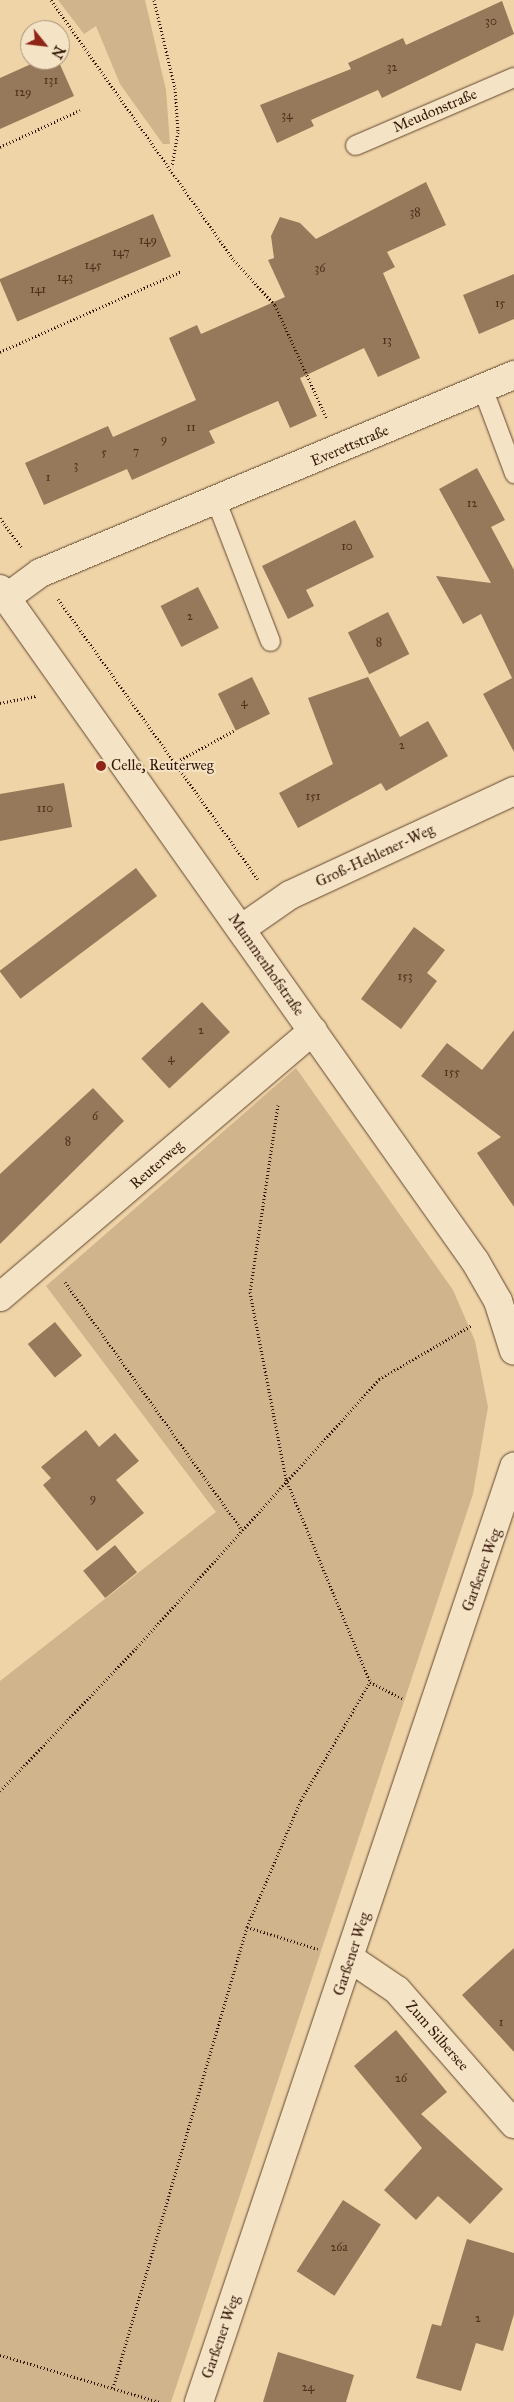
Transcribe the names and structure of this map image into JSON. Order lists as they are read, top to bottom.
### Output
{
  "streets": {
    "street": [
      "Everettstraße",
      "Groß-Hehlener-Weg",
      "Mummenhofstraße",
      "Reuterweg",
      "Garßener Weg",
      "Zum Silbersee"
    ],
    "lane": ["Meudonstraße"]
  },
  "crossings": [
    ["Everettstraße", "Mummenhofstraße"],
    ["Groß-Hehlener-Weg", "Mummenhofstraße"],
    ["Mummenhofstraße", "Reuterweg"],
    ["Garßener Weg", "Zum Silbersee"]
  ],
  "places": ["Celle, Reuterweg"],
  "house_numbers": [
    "30",
    "32",
    "131",
    "129",
    "34",
    "38",
    "149",
    "147",
    "145",
    "36",
    "143",
    "141",
    "15",
    "13",
    "11",
    "9",
    "7",
    "5",
    "3",
    "1",
    "12",
    "10",
    "2",
    "8",
    "4",
    "2",
    "151",
    "110",
    "153",
    "2",
    "4",
    "155",
    "6",
    "8",
    "9",
    "1",
    "26",
    "26a",
    "2",
    "24"
  ],
  "north": "bottom right"
}
